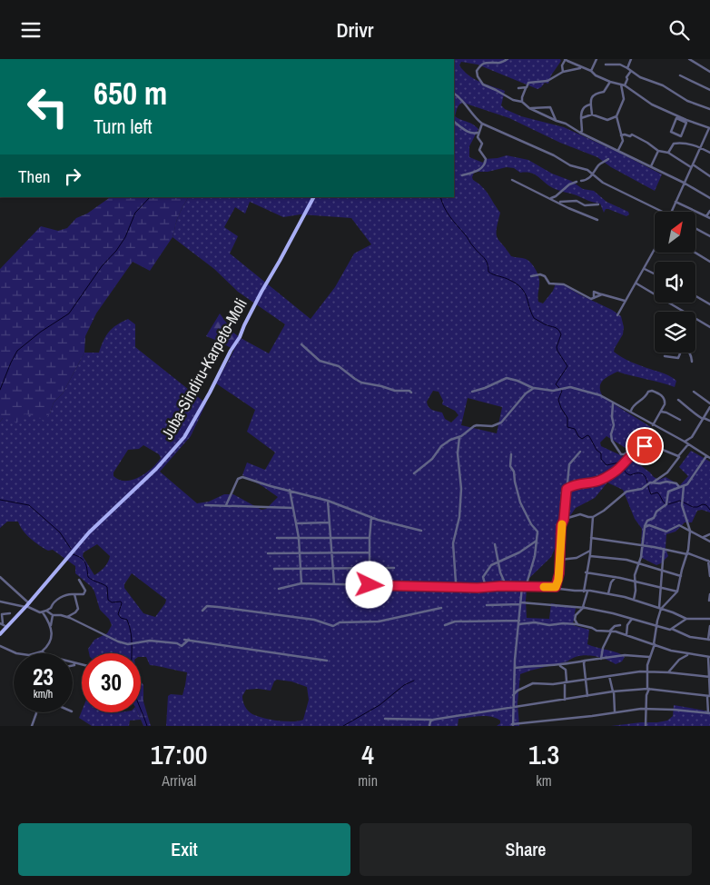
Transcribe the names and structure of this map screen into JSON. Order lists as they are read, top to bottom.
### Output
{
  "streets": {
    "main road": ["Juba-Sindiru-Karpeto-Moli"]
  },
  "north": "top right",
  "page": {
    "header": "Drivr",
    "turn": ["650 m", "Turn left"],
    "then": "Then",
    "speed": "23 km/h",
    "limit": "30",
    "eta": [
      "17:00",
      "Arrival",
      "4",
      "min",
      "1.3",
      "km"
    ],
    "buttons": ["Exit", "Share"]
  }
}
